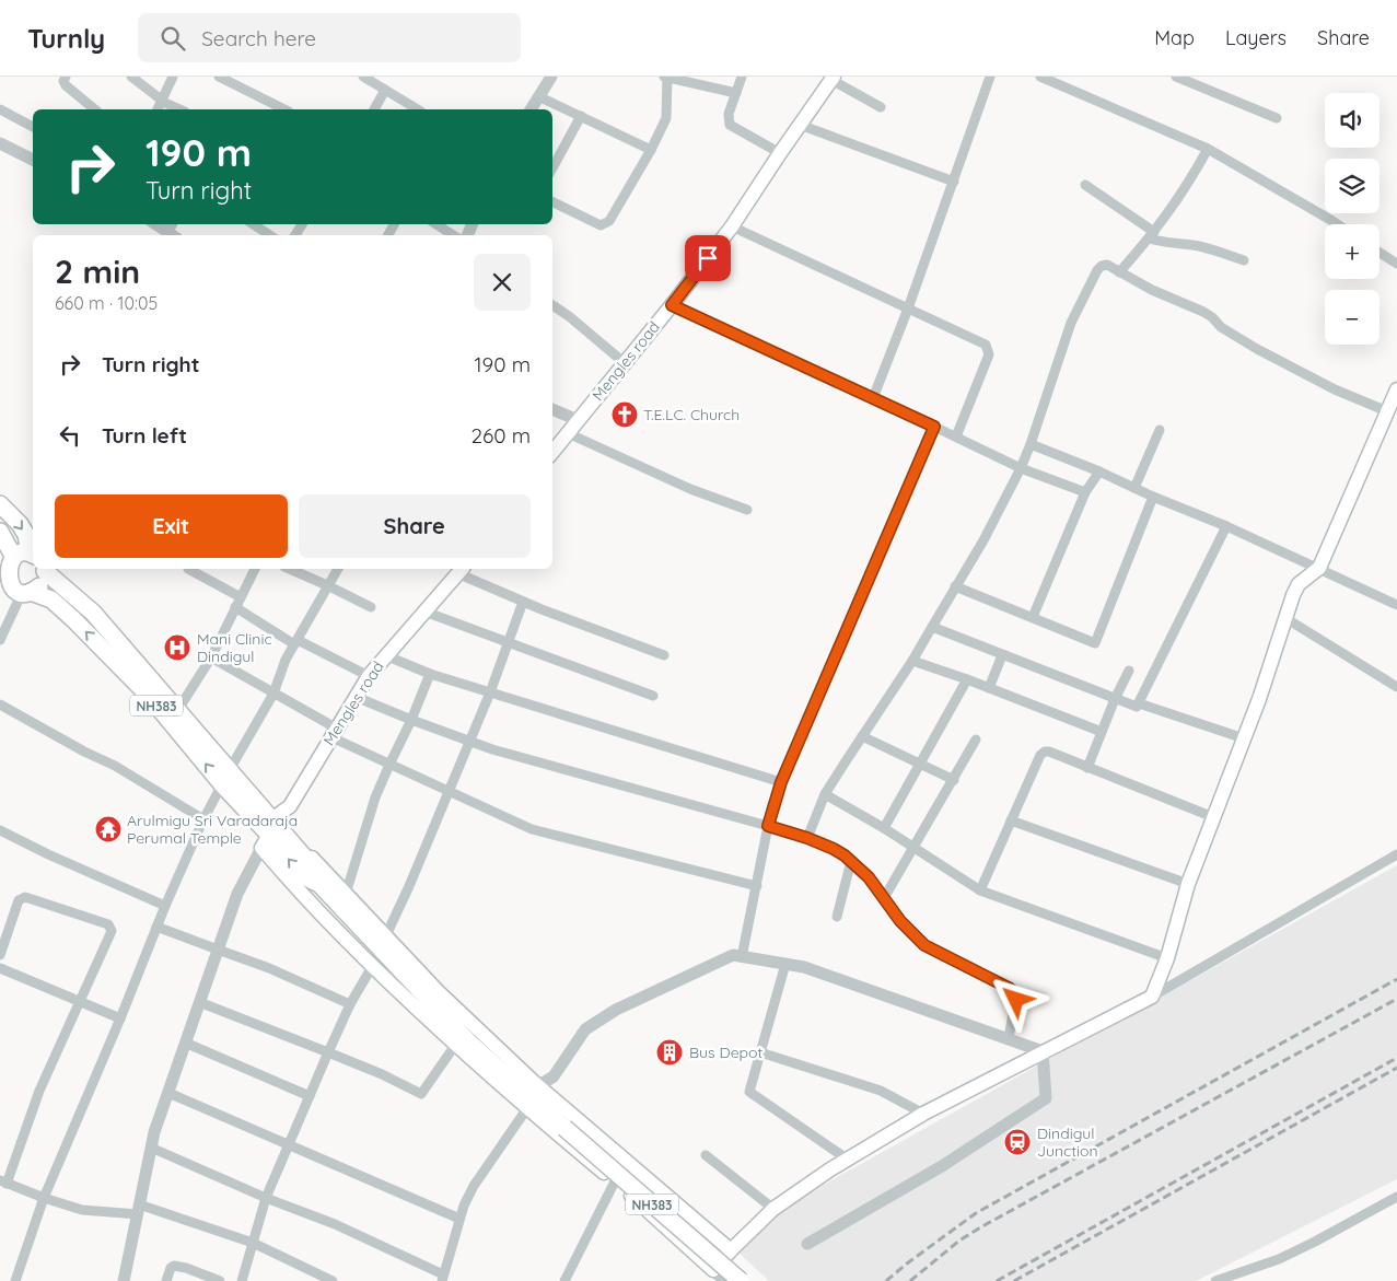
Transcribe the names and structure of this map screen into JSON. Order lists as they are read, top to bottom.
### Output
{
  "streets": {
    "highway": ["NH383"],
    "main road": ["Mengles road"]
  },
  "crossings": [
    ["Mengles road", "NH383"]
  ],
  "places": {
    "church": ["T.E.LC. Church"],
    "hospital": ["Mani Clinic Dindigul"],
    "temple": ["Arulmigu Sri Varadaraja Perumal Temple"],
    "building": ["Bus Depot"],
    "station": ["Dindigul Junction"]
  },
  "page": {
    "header": "Turnly",
    "search": "Search here",
    "nav": ["Map", "Layers", "Share"],
    "map_buttons": ["+", "−"],
    "turn": ["190 m", "Turn right"],
    "heading": ["2 min", "660 m · 10:05"],
    "list": [
      {
        "name": "Turn right",
        "value": "190 m"
      },
      {
        "name": "Turn left",
        "value": "260 m"
      }
    ],
    "buttons": ["Exit", "Share"]
  }
}
